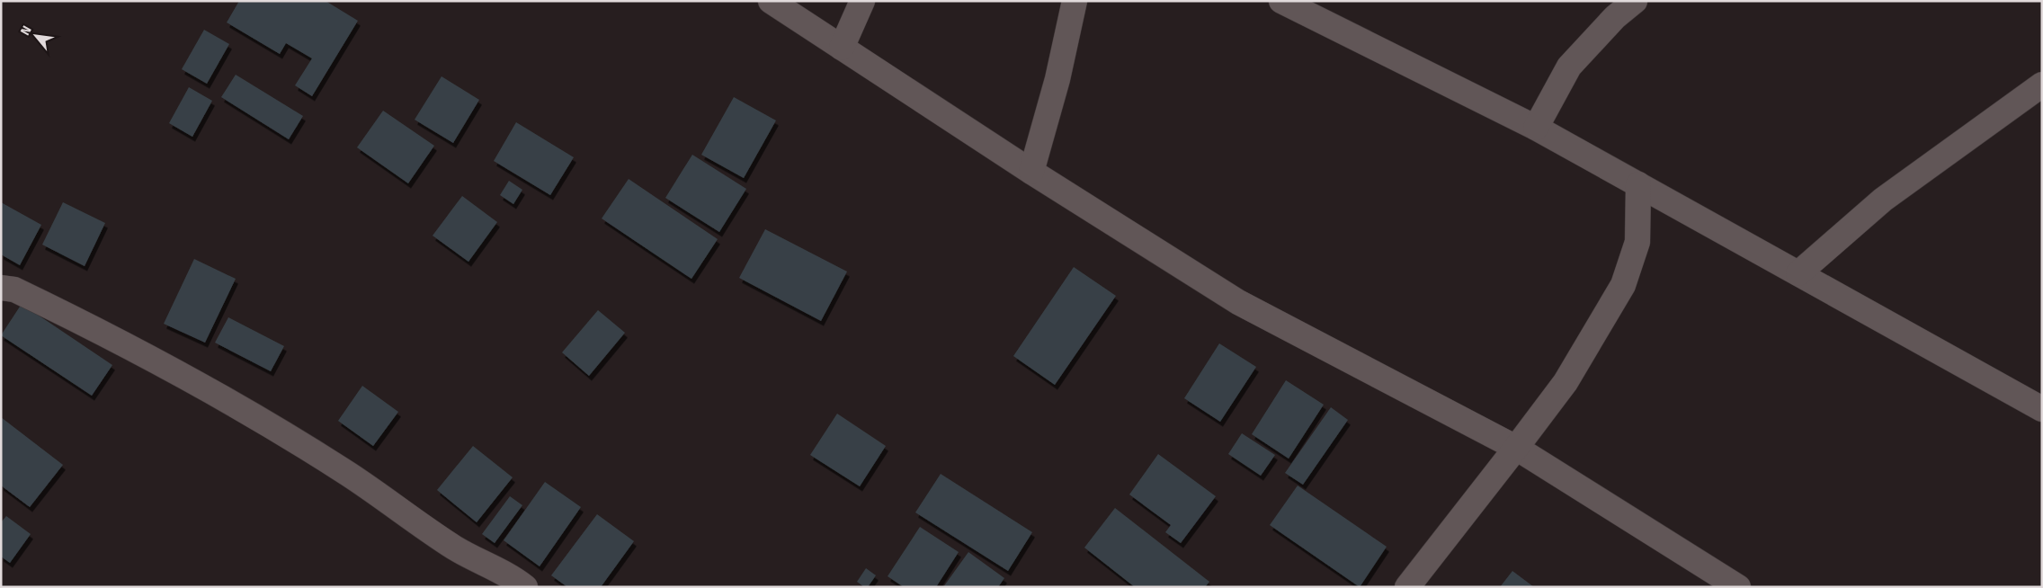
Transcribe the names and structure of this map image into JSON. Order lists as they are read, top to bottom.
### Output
{
  "north": "top left"
}
